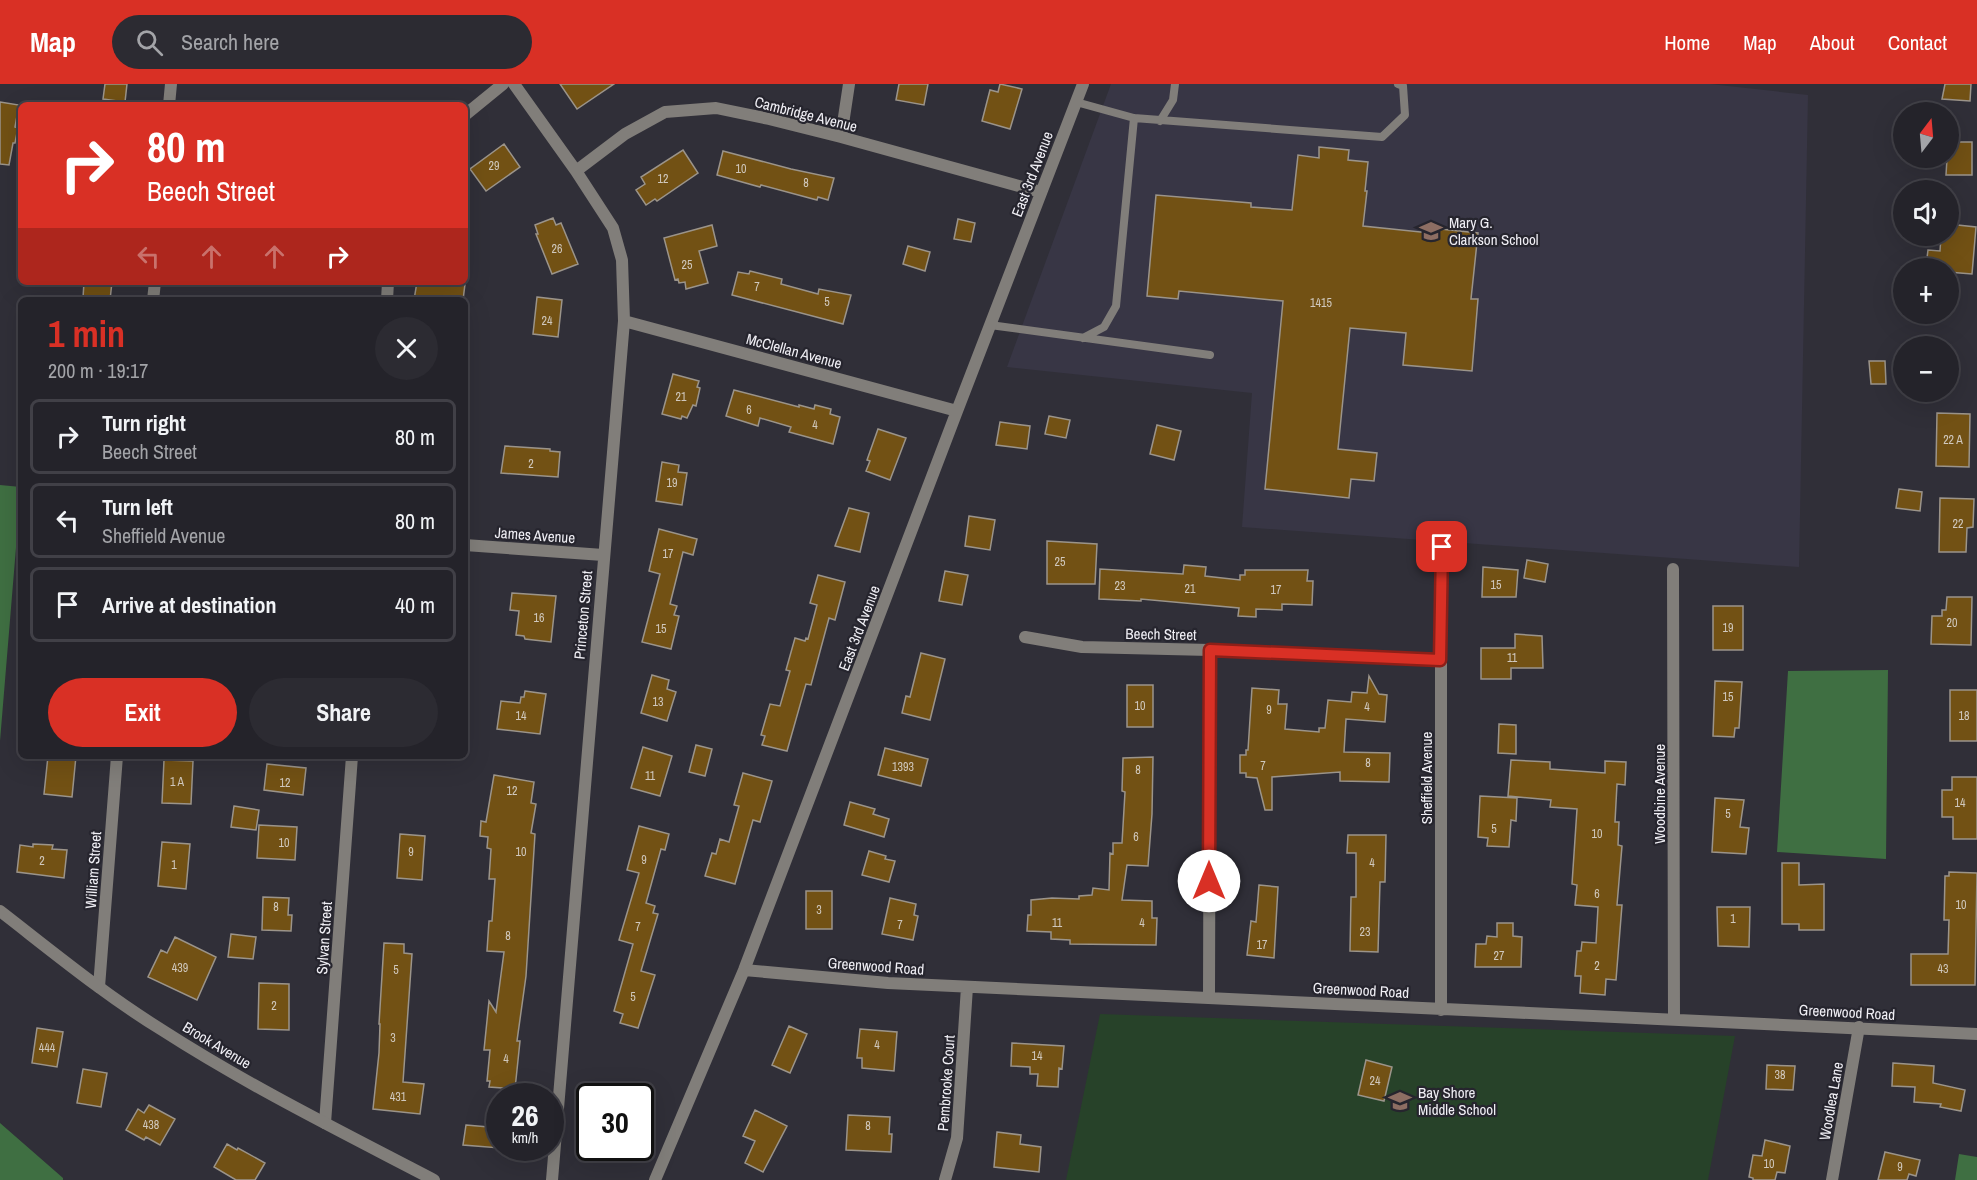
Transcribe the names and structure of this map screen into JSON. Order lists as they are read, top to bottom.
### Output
{
  "streets": {
    "street": [
      "Cambridge Avenue",
      "East 3rd Avenue",
      "McClellan Avenue",
      "James Avenue",
      "Princeton Street",
      "Beech Street",
      "Sheffield Avenue",
      "Woodbine Avenue",
      "William Street",
      "Sylvan Street",
      "Greenwood Road",
      "Brook Avenue",
      "Pembrooke Court",
      "Woodlea Lane"
    ]
  },
  "crossings": [
    ["Cambridge Avenue", "East 3rd Avenue"],
    ["Cambridge Avenue", "Princeton Street"],
    ["East 3rd Avenue", "McClellan Avenue"],
    ["East 3rd Avenue", "Greenwood Road"],
    ["McClellan Avenue", "Princeton Street"],
    ["James Avenue", "Princeton Street"],
    ["Beech Street", "Sheffield Avenue"],
    ["Sheffield Avenue", "Greenwood Road"],
    ["Woodbine Avenue", "Greenwood Road"],
    ["William Street", "Brook Avenue"],
    ["Sylvan Street", "Brook Avenue"],
    ["Greenwood Road", "Pembrooke Court"],
    ["Greenwood Road", "Woodlea Lane"]
  ],
  "places": {
    "school or university": ["Mary G. Clarkson School", "Bay Shore Middle School"]
  },
  "house_numbers": [
    "29",
    "10",
    "12",
    "8",
    "26",
    "25",
    "7",
    "5",
    "1415",
    "24",
    "21",
    "6",
    "4",
    "22 A",
    "2",
    "19",
    "22",
    "17",
    "25",
    "15",
    "23",
    "21",
    "17",
    "16",
    "20",
    "19",
    "15",
    "11",
    "15",
    "13",
    "10",
    "4",
    "9",
    "14",
    "18",
    "8",
    "7",
    "1393",
    "8",
    "11",
    "1 A",
    "12",
    "12",
    "14",
    "5",
    "5",
    "10",
    "6",
    "10",
    "9",
    "10",
    "9",
    "2",
    "4",
    "1",
    "6",
    "10",
    "8",
    "3",
    "1",
    "11",
    "4",
    "7",
    "7",
    "23",
    "8",
    "17",
    "27",
    "2",
    "439",
    "43",
    "5",
    "5",
    "2",
    "3",
    "4",
    "444",
    "14",
    "4",
    "38",
    "24",
    "431",
    "438",
    "8",
    "10",
    "9"
  ],
  "north": "top",
  "page": {
    "header": "Map",
    "search": "Search here",
    "nav": [
      "Home",
      "Map",
      "About",
      "Contact"
    ],
    "map_buttons": ["+", "−"],
    "turn": ["80 m", "Beech Street"],
    "heading": ["1 min", "200 m · 19:17"],
    "list": [
      {
        "name": "Turn right",
        "note": "Beech Street",
        "value": "80 m"
      },
      {
        "name": "Turn left",
        "note": "Sheffield Avenue",
        "value": "80 m"
      },
      {
        "name": "Arrive at destination",
        "value": "40 m"
      }
    ],
    "buttons": ["Exit", "Share"],
    "speed": "26 km/h",
    "limit": "30"
  }
}
